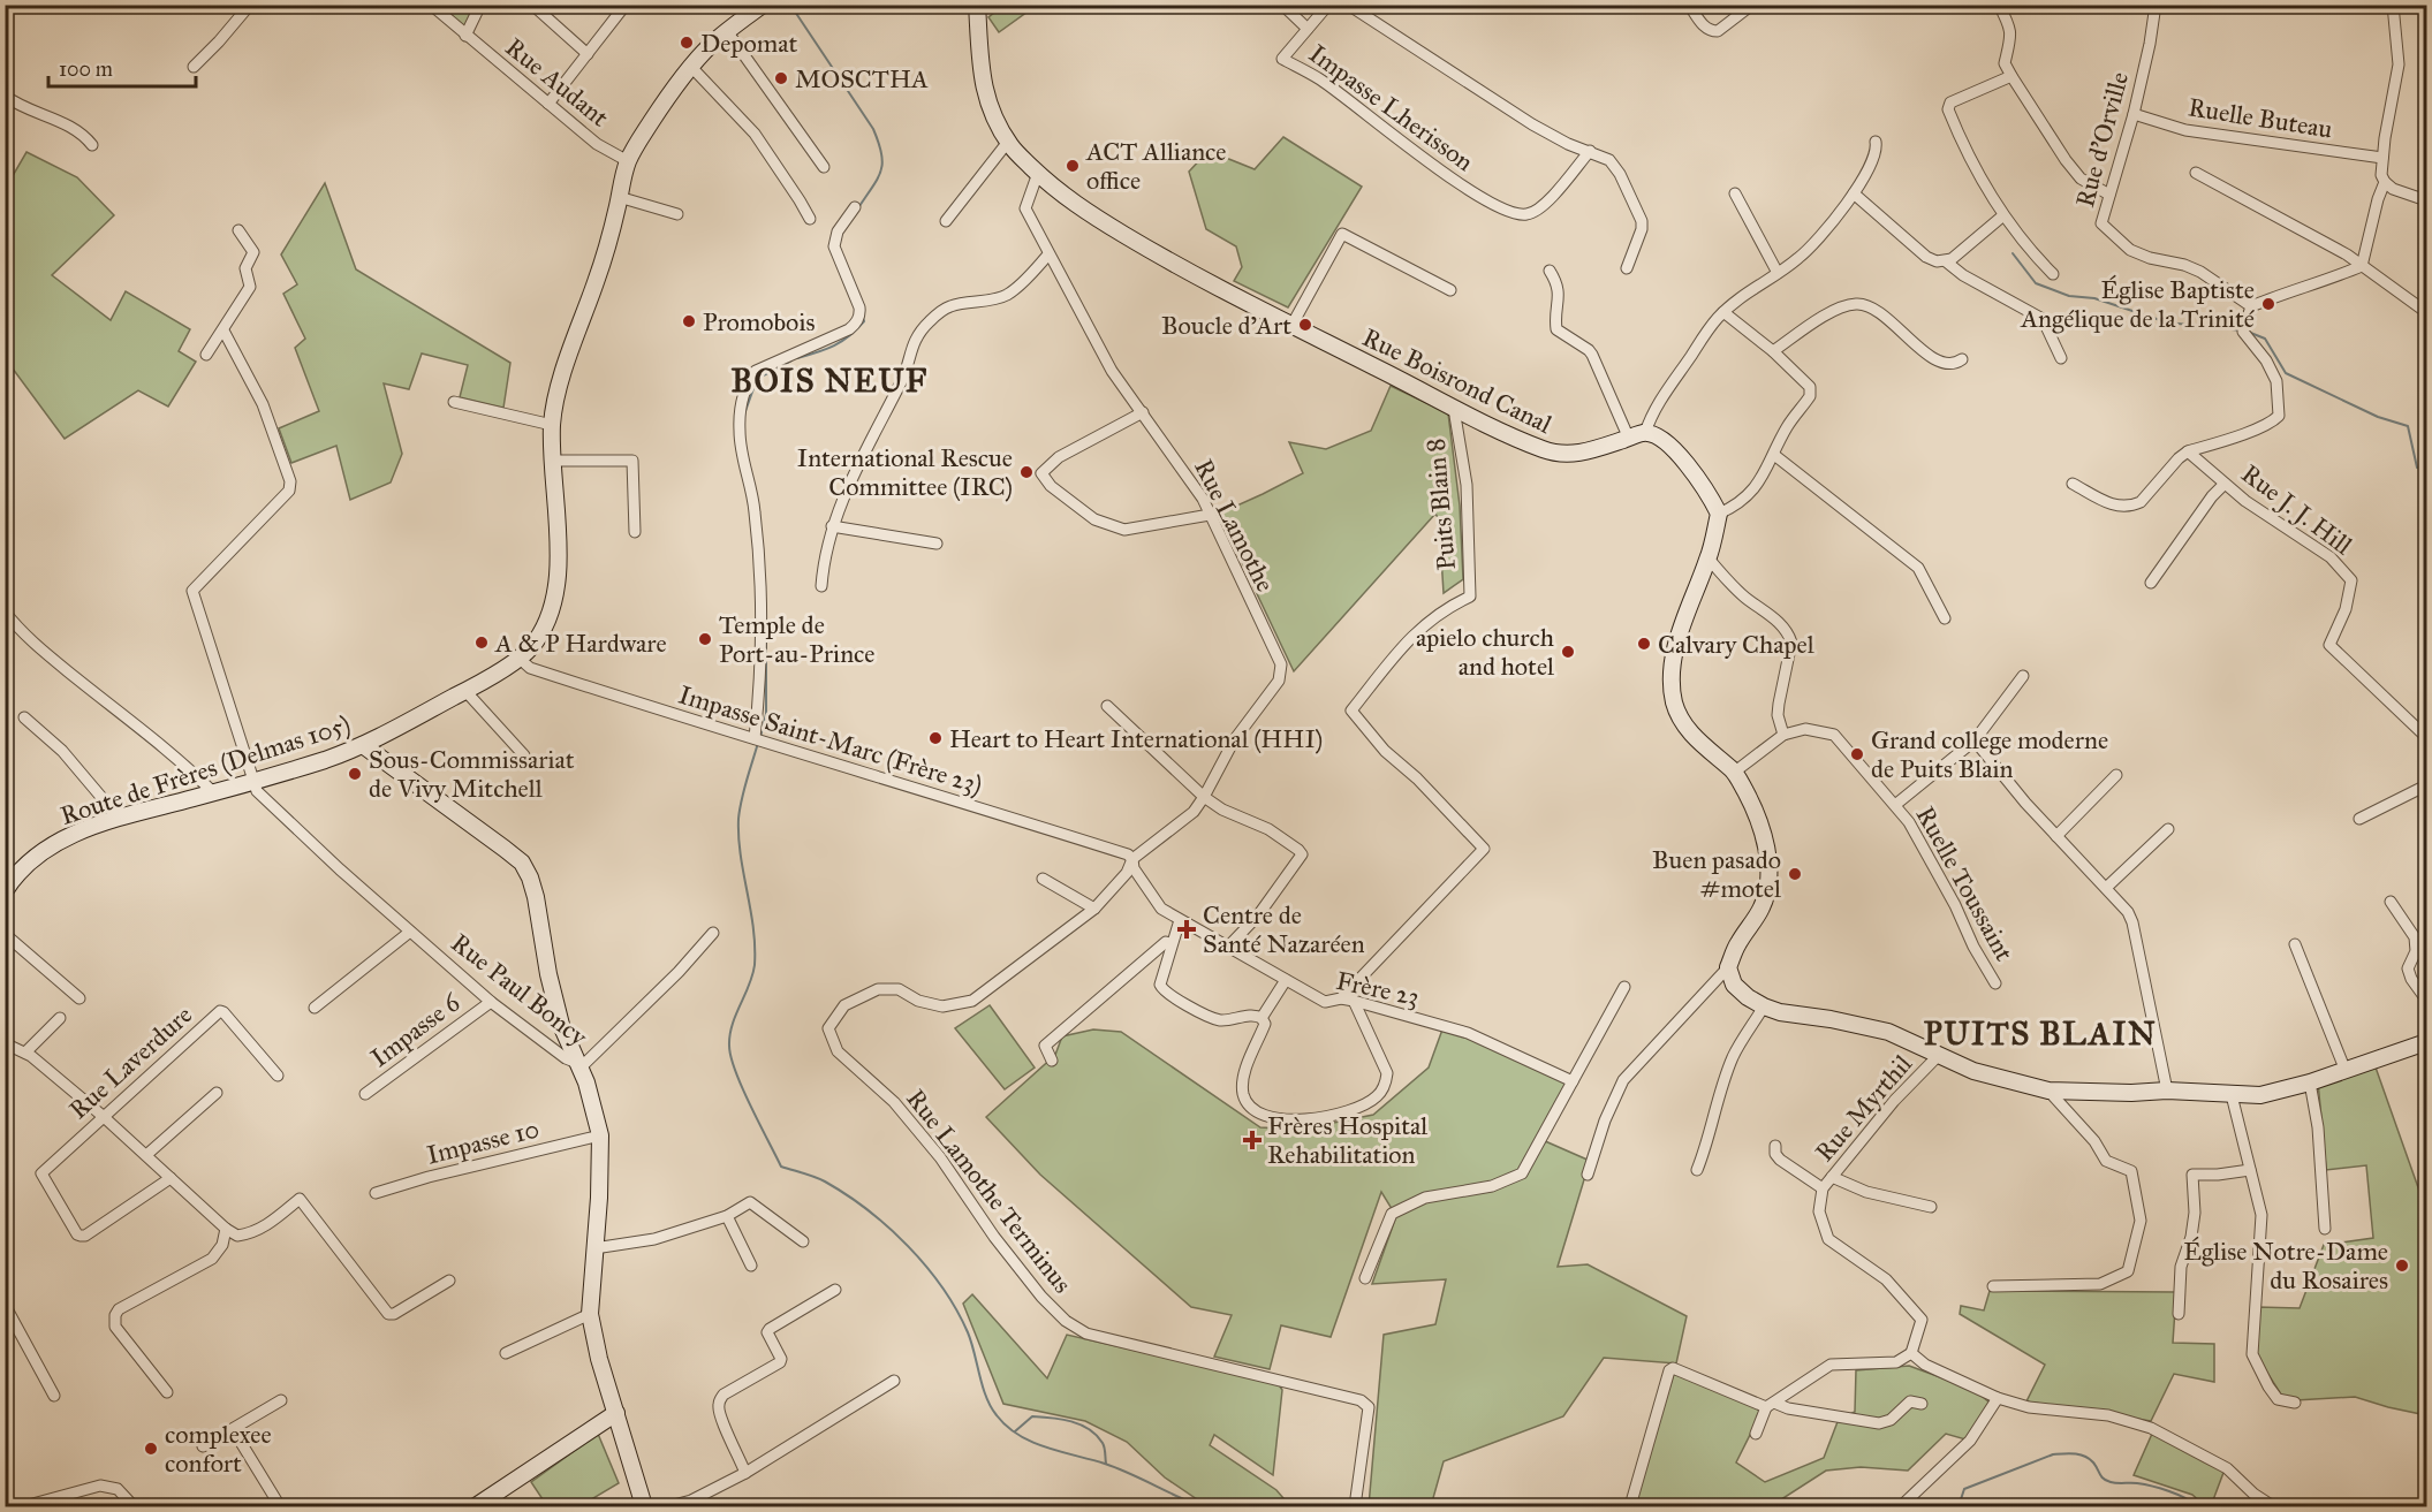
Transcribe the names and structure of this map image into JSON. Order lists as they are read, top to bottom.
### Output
{
  "streets": {
    "street": [
      "Rue Audant",
      "Impasse Lherisson",
      "Ruelle Buteau",
      "Rue d'Orville",
      "Rue Boisrond Canal",
      "Puits Blain 8",
      "Rue J. J. Hill",
      "Rue Lamothe",
      "Impasse Saint-Marc (Frère 23)",
      "Route de Frères (Delmas 105)",
      "Ruelle Toussaint",
      "Frère 23",
      "Rue Paul Boncy",
      "Impasse 6",
      "Rue Laverdure",
      "Rue Myrthil",
      "Impasse 10",
      "Rue Lamothe Terminus"
    ]
  },
  "crossings": [
    ["Rue Audant", "Route de Frères (Delmas 105)"],
    ["Ruelle Buteau", "Rue d'Orville"],
    ["Rue Boisrond Canal", "Puits Blain 8"],
    ["Rue Boisrond Canal", "Rue Lamothe"],
    ["Puits Blain 8", "Frère 23"],
    ["Rue Lamothe", "Impasse Saint-Marc (Frère 23)"],
    ["Rue Lamothe", "Frère 23"],
    ["Rue Lamothe", "Rue Lamothe Terminus"],
    ["Impasse Saint-Marc (Frère 23)", "Route de Frères (Delmas 105)"],
    ["Impasse Saint-Marc (Frère 23)", "Frère 23"],
    ["Impasse Saint-Marc (Frère 23)", "Rue Lamothe Terminus"],
    ["Route de Frères (Delmas 105)", "Rue Paul Boncy"],
    ["Frère 23", "Rue Lamothe Terminus"],
    ["Rue Paul Boncy", "Impasse 6"],
    ["Rue Paul Boncy", "Impasse 10"]
  ],
  "districts": ["BOIS NEUF", "PUITS BLAIN"],
  "places": {
    "other": [
      "Depomat",
      "MOSCTHA",
      "ACT Alliance office",
      "Église Baptiste Angélique de la Trinité",
      "Promobois",
      "Boucle d’Art",
      "International Rescue Committee (IRC)",
      "Temple de Port-au-Prince",
      "A & P Hardware",
      "Calvary Chapel",
      "apielo church and hotel",
      "Heart to Heart International (HHI)",
      "Grand college moderne de Puits Blain",
      "Sous-Commissariat de Vivy Mitchell",
      "Buen pasado #motel",
      "Église Notre-Dame du Rosaires",
      "complexee confort"
    ],
    "health": ["Centre de Santé Nazaréen", "Frères Hospital Rehabilitation"]
  },
  "scale_bar": "100 m"
}
